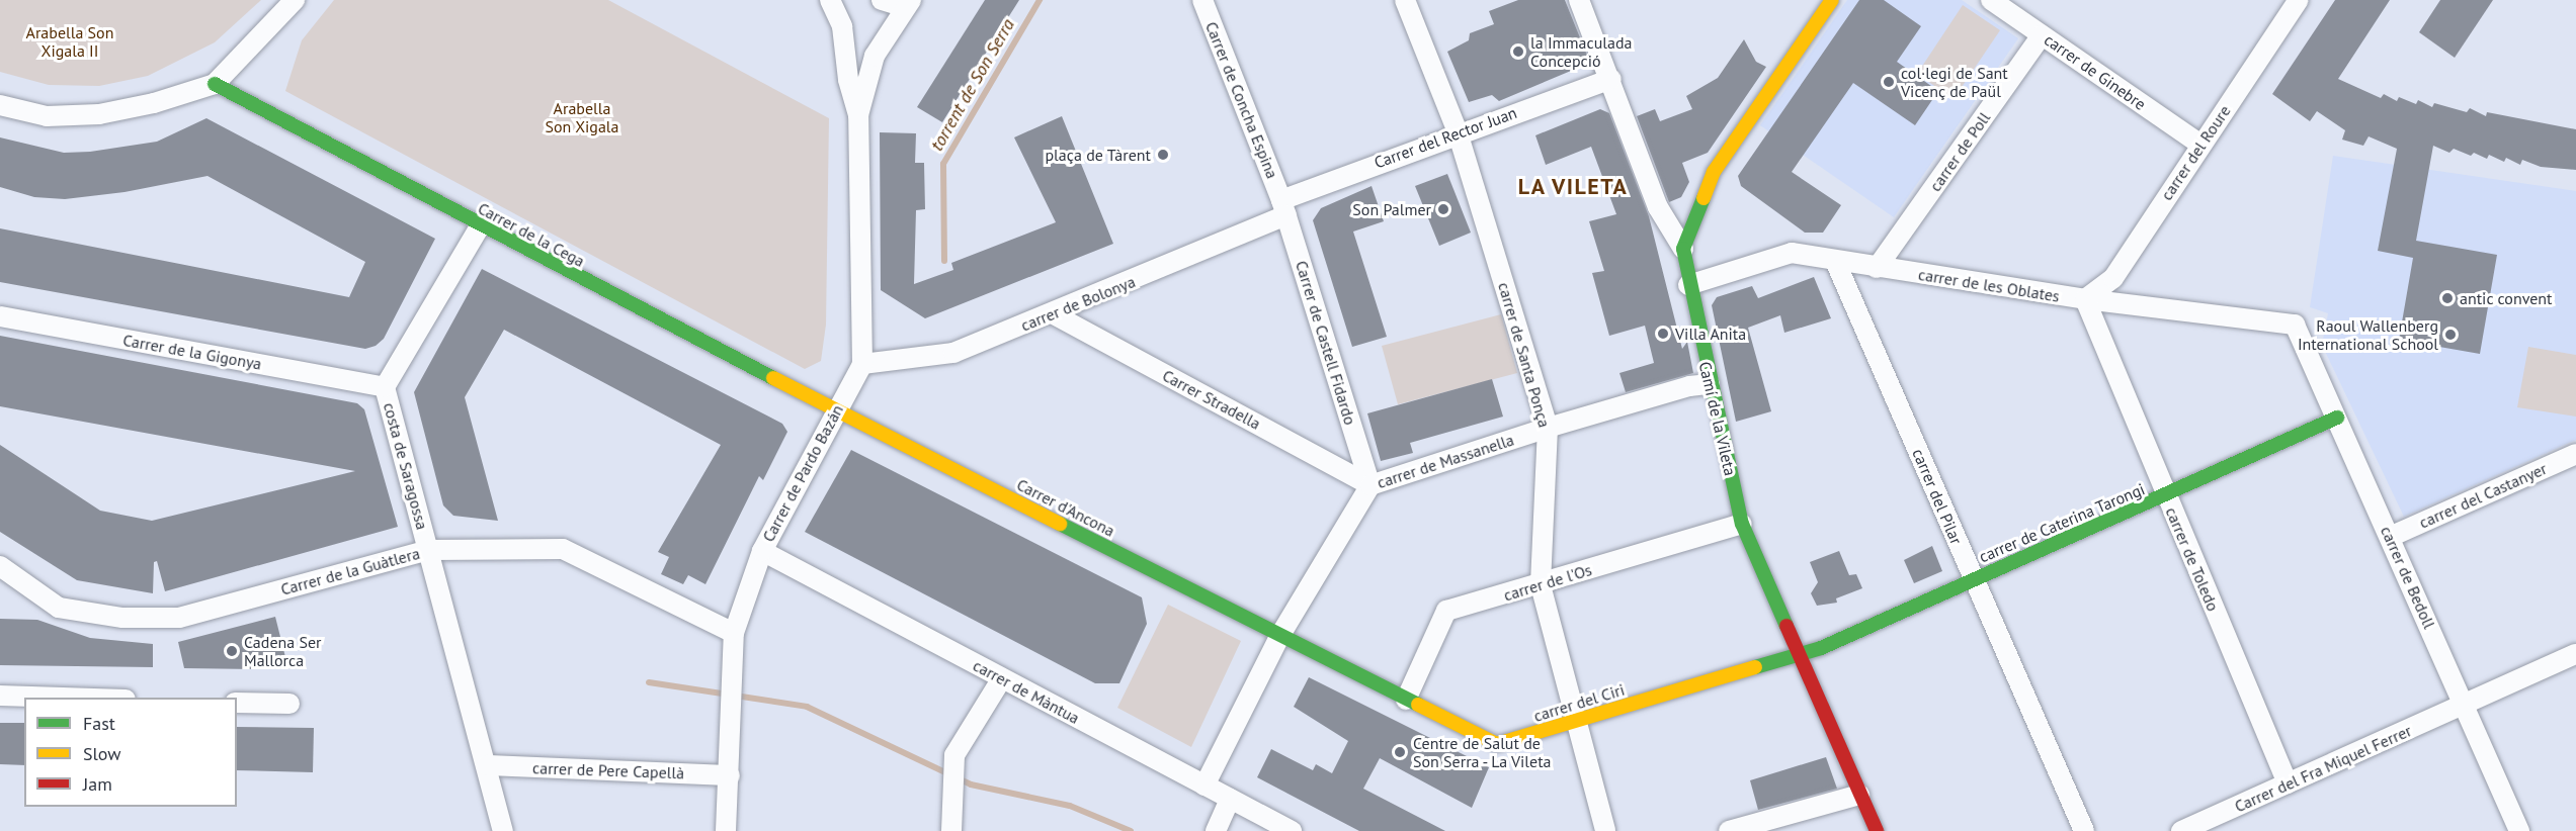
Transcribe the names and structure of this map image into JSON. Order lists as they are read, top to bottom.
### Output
{
  "streets": {
    "street": [
      "carrer de Ginebre",
      "Carrer de Concha Espina",
      "Carrer del Rector Juan",
      "carrer de Poll",
      "carrer del Roure",
      "Carrer de la Cega",
      "carrer de les Oblates",
      "carrer de Bolonya",
      "Carrer de Castell Fidardo",
      "Carrer de la Gigonya",
      "carrer de Santa Ponça",
      "Carrer Stradella",
      "Camí de la Vileta",
      "carrer de Massanella",
      "costa de Saragossa",
      "Carrer de Pardo Bazán",
      "carrer del Castanyer",
      "carrer del Pilar",
      "Carrer d'Ancona",
      "carrer de Caterina Tarongi",
      "carrer de Toledo",
      "Carrer de la Guàtlera",
      "carrer de Bedoll",
      "carrer de l'Os",
      "carrer de Màntua",
      "carrer del Ciri",
      "Carrer del Fra Miquel Ferrer",
      "carrer de Pere Capellà"
    ]
  },
  "crossings": [
    ["carrer de Ginebre", "carrer de Poll"],
    ["carrer de Ginebre", "carrer del Roure"],
    ["Carrer de Concha Espina", "Carrer del Rector Juan"],
    ["Carrer de Concha Espina", "carrer de Bolonya"],
    ["Carrer de Concha Espina", "Carrer de Castell Fidardo"],
    ["Carrer del Rector Juan", "carrer de Bolonya"],
    ["Carrer del Rector Juan", "Carrer de Castell Fidardo"],
    ["Carrer del Rector Juan", "carrer de Santa Ponça"],
    ["Carrer del Rector Juan", "Camí de la Vileta"],
    ["carrer de Poll", "carrer de les Oblates"],
    ["carrer del Roure", "carrer de les Oblates"],
    ["carrer del Roure", "carrer de Toledo"],
    ["Carrer de la Cega", "costa de Saragossa"],
    ["Carrer de la Cega", "Carrer de Pardo Bazán"],
    ["Carrer de la Cega", "Carrer d'Ancona"],
    ["carrer de les Oblates", "Camí de la Vileta"],
    ["carrer de les Oblates", "carrer del Pilar"],
    ["carrer de les Oblates", "carrer de Toledo"],
    ["carrer de les Oblates", "carrer de Bedoll"],
    ["carrer de Bolonya", "Carrer de Castell Fidardo"],
    ["carrer de Bolonya", "Carrer Stradella"],
    ["carrer de Bolonya", "Carrer de Pardo Bazán"],
    ["Carrer de Castell Fidardo", "Carrer Stradella"],
    ["Carrer de Castell Fidardo", "carrer de Massanella"],
    ["Carrer de la Gigonya", "costa de Saragossa"],
    ["carrer de Santa Ponça", "carrer de Massanella"],
    ["carrer de Santa Ponça", "carrer de l'Os"],
    ["carrer de Santa Ponça", "carrer del Ciri"],
    ["Carrer Stradella", "carrer de Massanella"],
    ["Camí de la Vileta", "carrer de Massanella"],
    ["Camí de la Vileta", "carrer de Caterina Tarongi"],
    ["Camí de la Vileta", "carrer de l'Os"],
    ["Camí de la Vileta", "carrer del Ciri"],
    ["carrer de Massanella", "Carrer d'Ancona"],
    ["carrer de Massanella", "carrer de Màntua"],
    ["carrer de Massanella", "carrer del Ciri"],
    ["costa de Saragossa", "Carrer de la Guàtlera"],
    ["costa de Saragossa", "carrer de Pere Capellà"],
    ["Carrer de Pardo Bazán", "Carrer d'Ancona"],
    ["Carrer de Pardo Bazán", "Carrer de la Guàtlera"],
    ["Carrer de Pardo Bazán", "carrer de Màntua"],
    ["Carrer de Pardo Bazán", "carrer de Pere Capellà"],
    ["carrer del Castanyer", "carrer de Bedoll"],
    ["carrer del Pilar", "carrer de Caterina Tarongi"],
    ["Carrer d'Ancona", "carrer del Ciri"],
    ["carrer de Caterina Tarongi", "carrer de Toledo"],
    ["carrer de Caterina Tarongi", "carrer de Bedoll"],
    ["carrer de Caterina Tarongi", "carrer del Ciri"],
    ["carrer de Toledo", "Carrer del Fra Miquel Ferrer"],
    ["carrer de Bedoll", "Carrer del Fra Miquel Ferrer"],
    ["carrer de l'Os", "carrer del Ciri"]
  ],
  "districts": ["LA VILETA"],
  "water": ["torrent de Son Serra"],
  "parks": ["Arabella Son Xigala II", "Arabella Son Xigala"],
  "places": [
    "la Immaculada Concepció",
    "col·legi de Sant Vicenç de Paül",
    "plaça de Tàrent",
    "Son Palmer",
    "antic convent",
    "Villa Anita",
    "Raoul Wallenberg International School",
    "Cadena Ser Mallorca",
    "Centre de Salut de Son Serra - La Vileta"
  ],
  "legend": ["Fast", "Slow", "Jam"]
}
